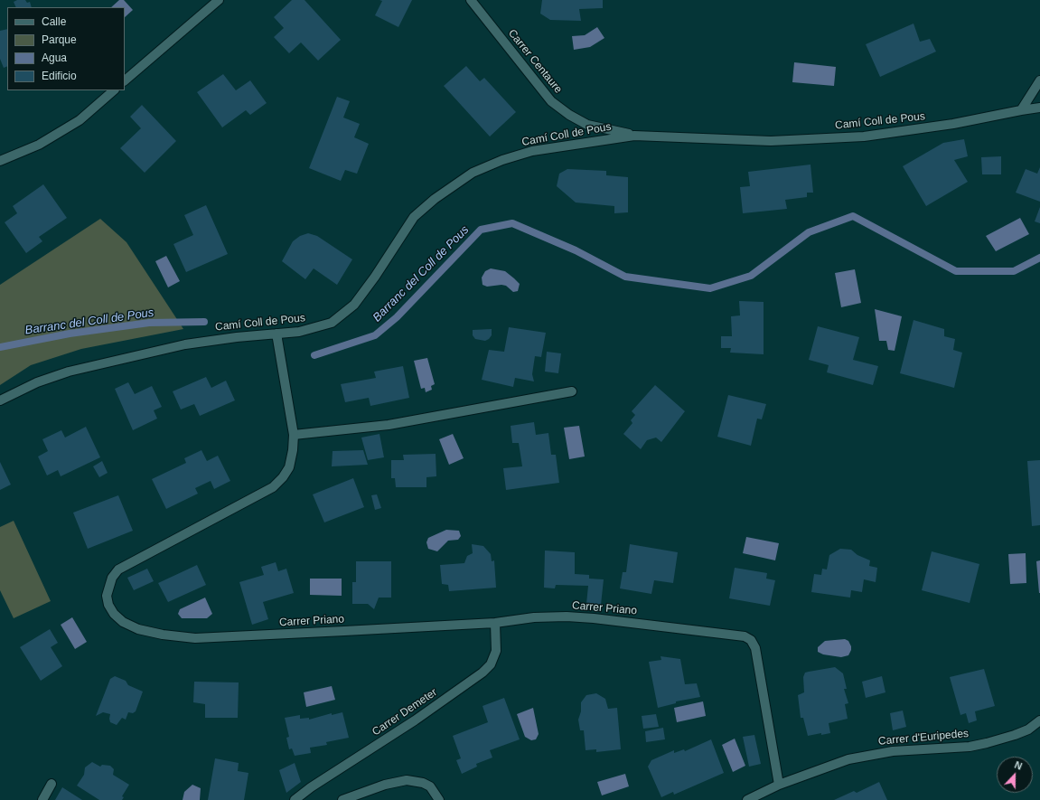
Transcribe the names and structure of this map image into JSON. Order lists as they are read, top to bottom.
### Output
{
  "streets": {
    "street": [
      "Carrer Centaure",
      "Camí Coll de Pous",
      "Carrer Priano",
      "Carrer Demeter",
      "Carrer d'Euripedes"
    ]
  },
  "crossings": [
    ["Carrer Centaure", "Camí Coll de Pous"],
    ["Camí Coll de Pous", "Carrer Priano"],
    ["Carrer Priano", "Carrer Demeter"],
    ["Carrer Priano", "Carrer d'Euripedes"]
  ],
  "water": ["Barranc del Coll de Pous"],
  "legend": [
    "Calle",
    "Parque",
    "Agua",
    "Edificio"
  ],
  "north": "top"
}
